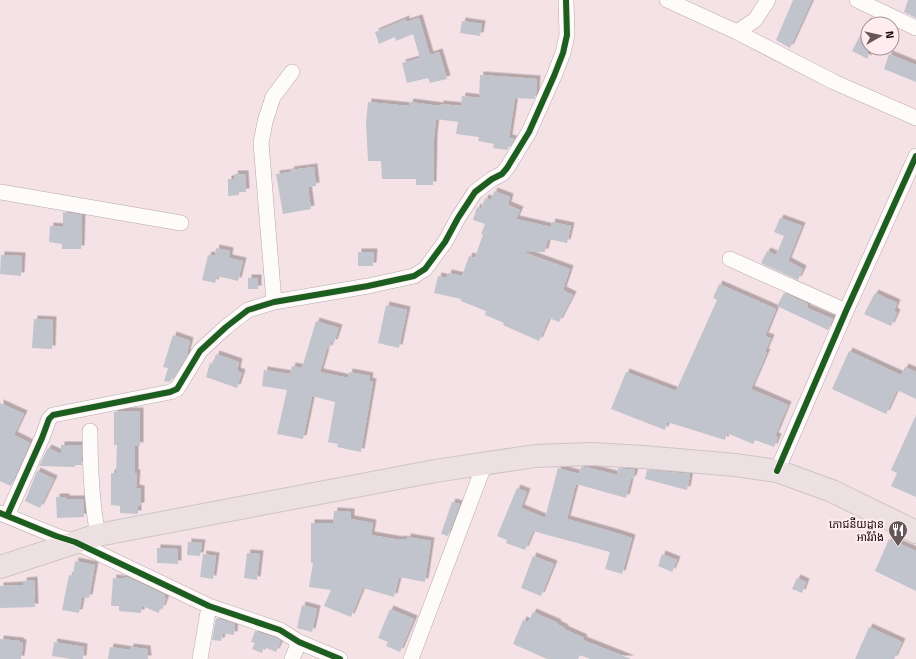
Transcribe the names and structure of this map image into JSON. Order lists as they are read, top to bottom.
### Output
{
  "places": {
    "restaurant": ["ភោជនីយដ្ឋាន អារីរាំង"]
  },
  "north": "right"
}
